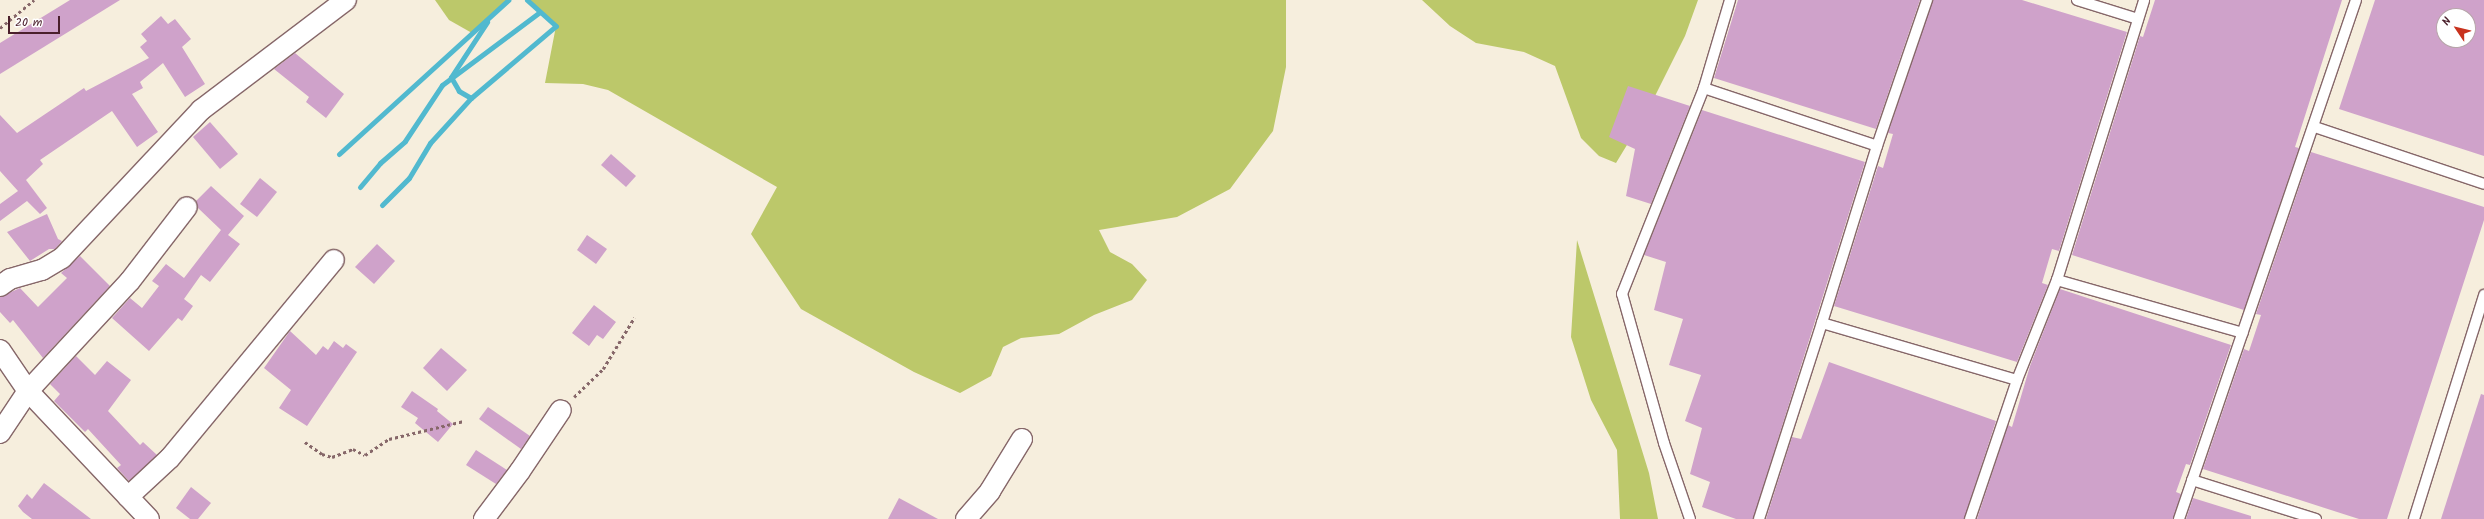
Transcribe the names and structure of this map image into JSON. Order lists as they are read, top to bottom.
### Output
{
  "scale_bar": "20 m",
  "north": "top left"
}
